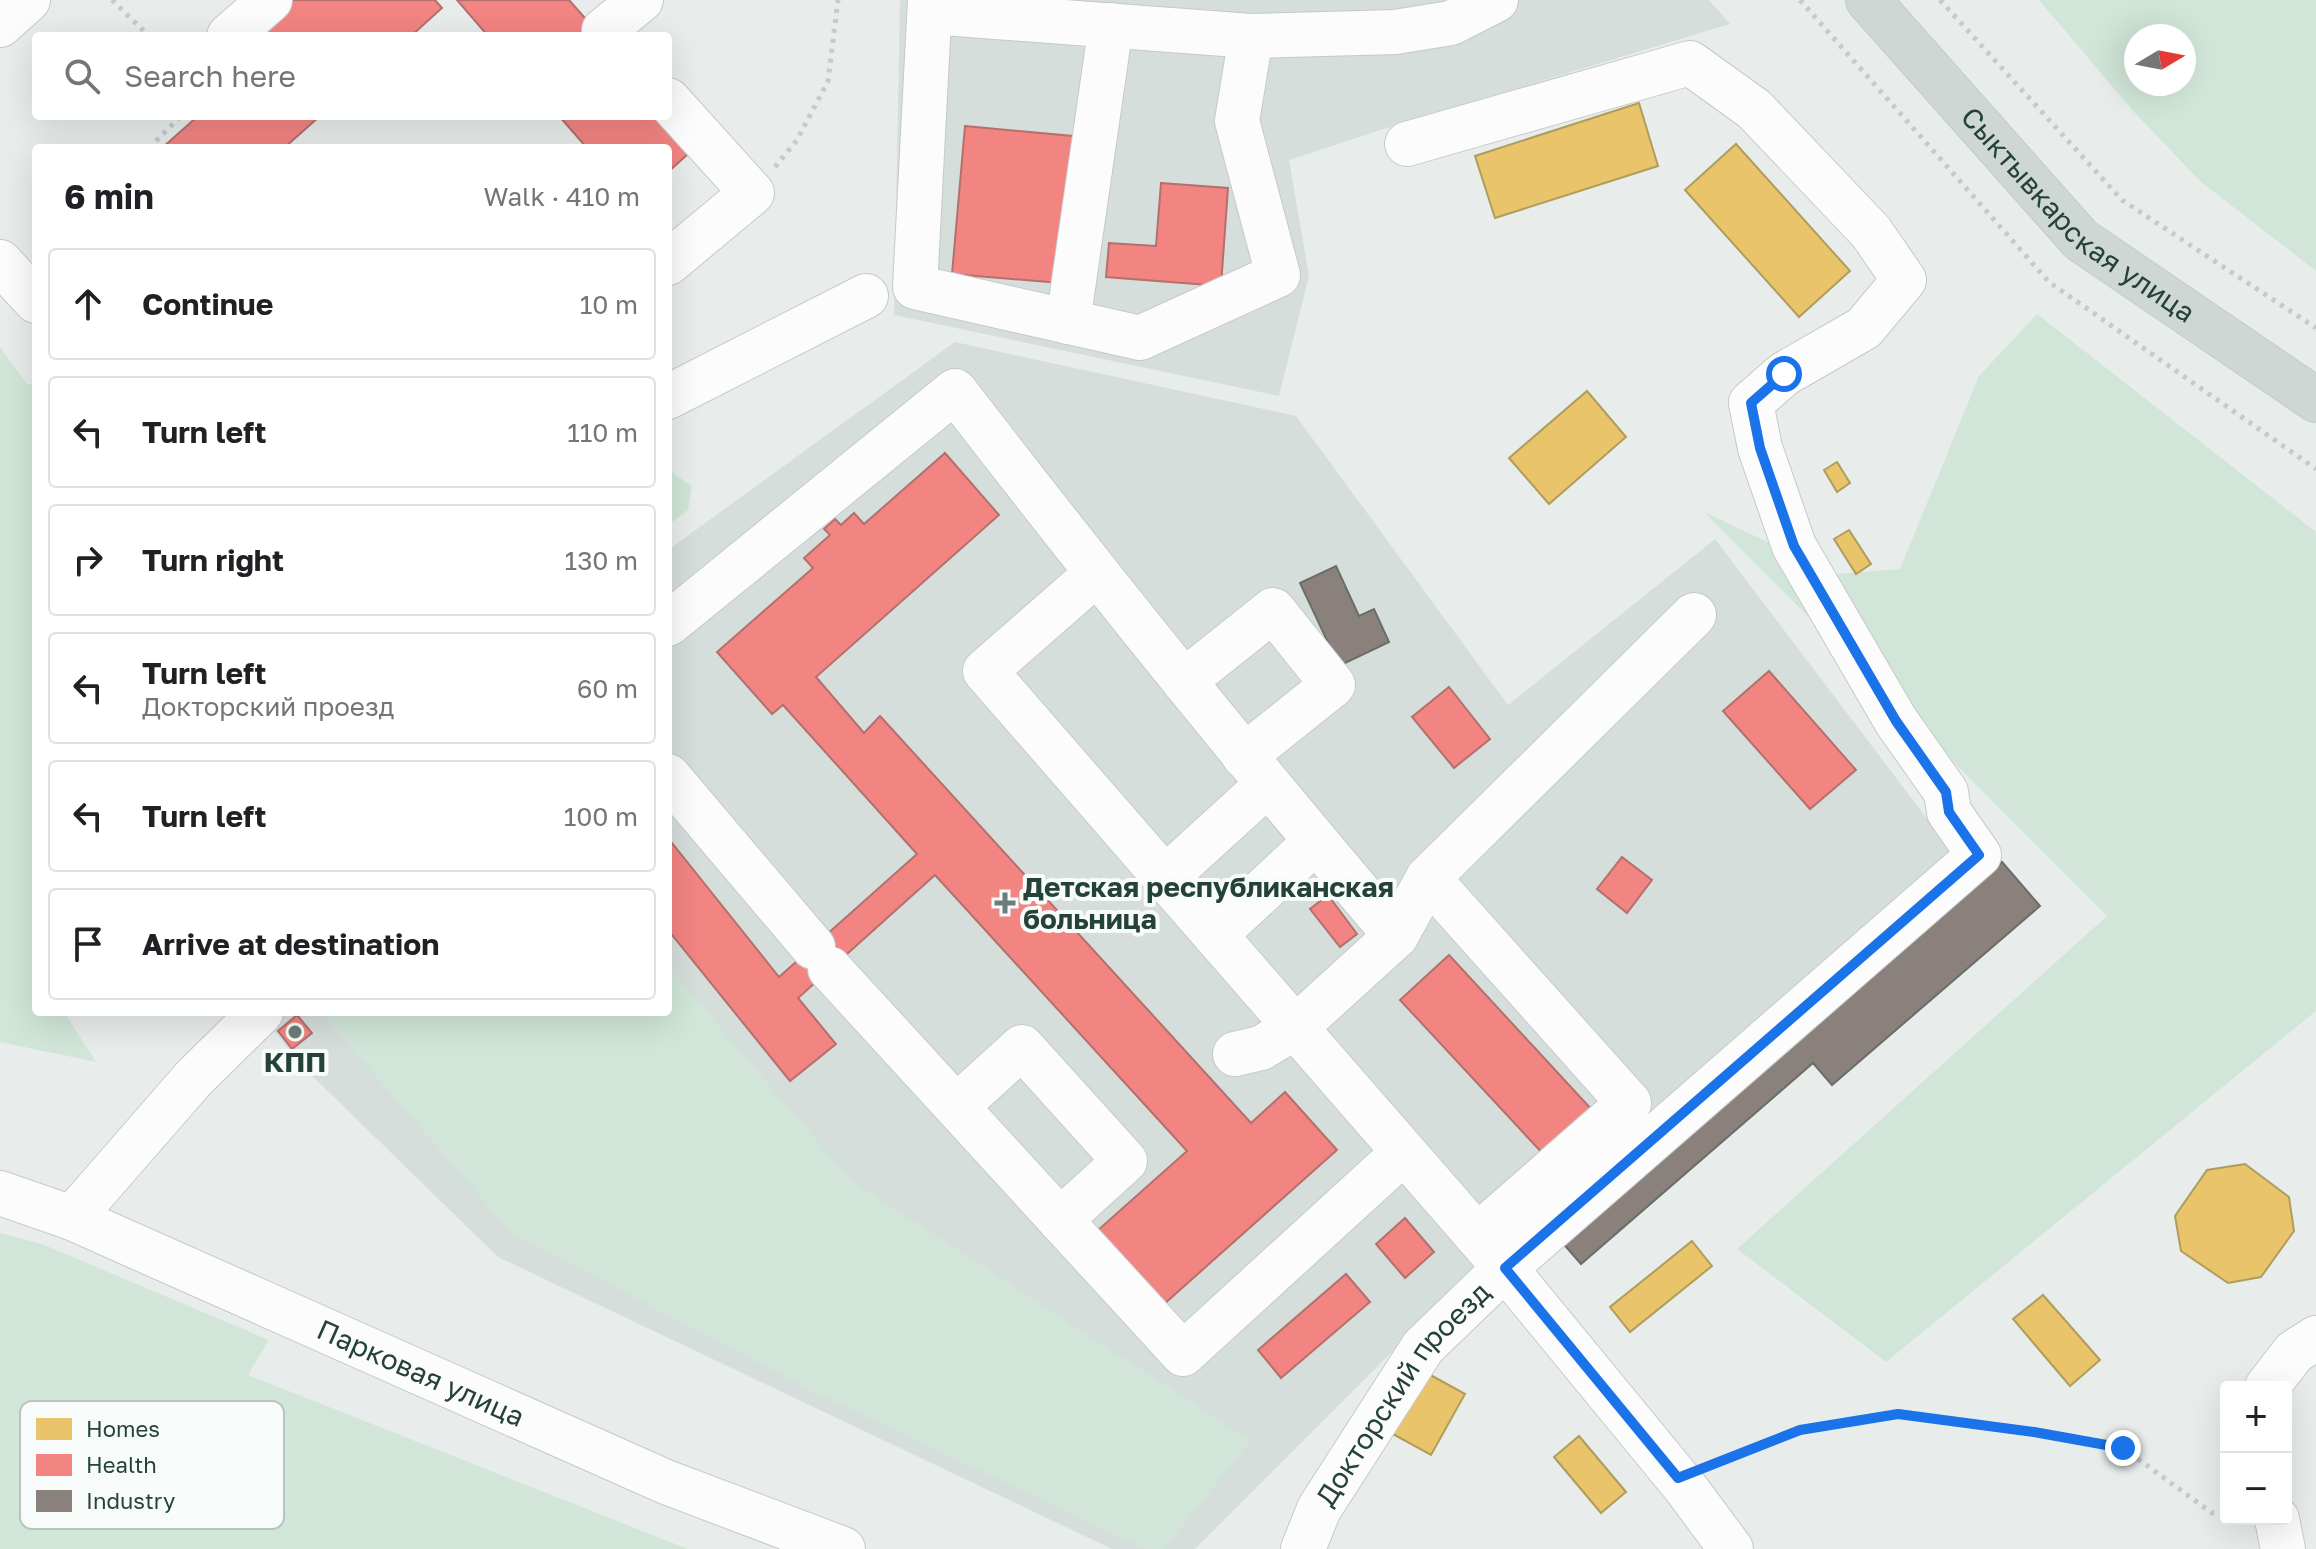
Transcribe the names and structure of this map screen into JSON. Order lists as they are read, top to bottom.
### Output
{
  "streets": {
    "main road": ["Сыктывкарская улица"],
    "street": ["Парковая улица", "Докторский проезд"]
  },
  "places": {
    "health": ["Детская республиканская больница"],
    "other": ["КПП"]
  },
  "legend": ["Homes", "Health", "Industry"],
  "north": "right",
  "page": {
    "search": "Search here",
    "heading": ["6 min", "Walk · 410 m"],
    "list": [
      ["Continue", "10 m"],
      ["Turn left", "110 m"],
      ["Turn right", "130 m"],
      ["Turn left", "Докторский проезд", "60 m"],
      ["Turn left", "100 m"],
      "Arrive at destination"
    ],
    "map_buttons": ["+", "−"]
  }
}
